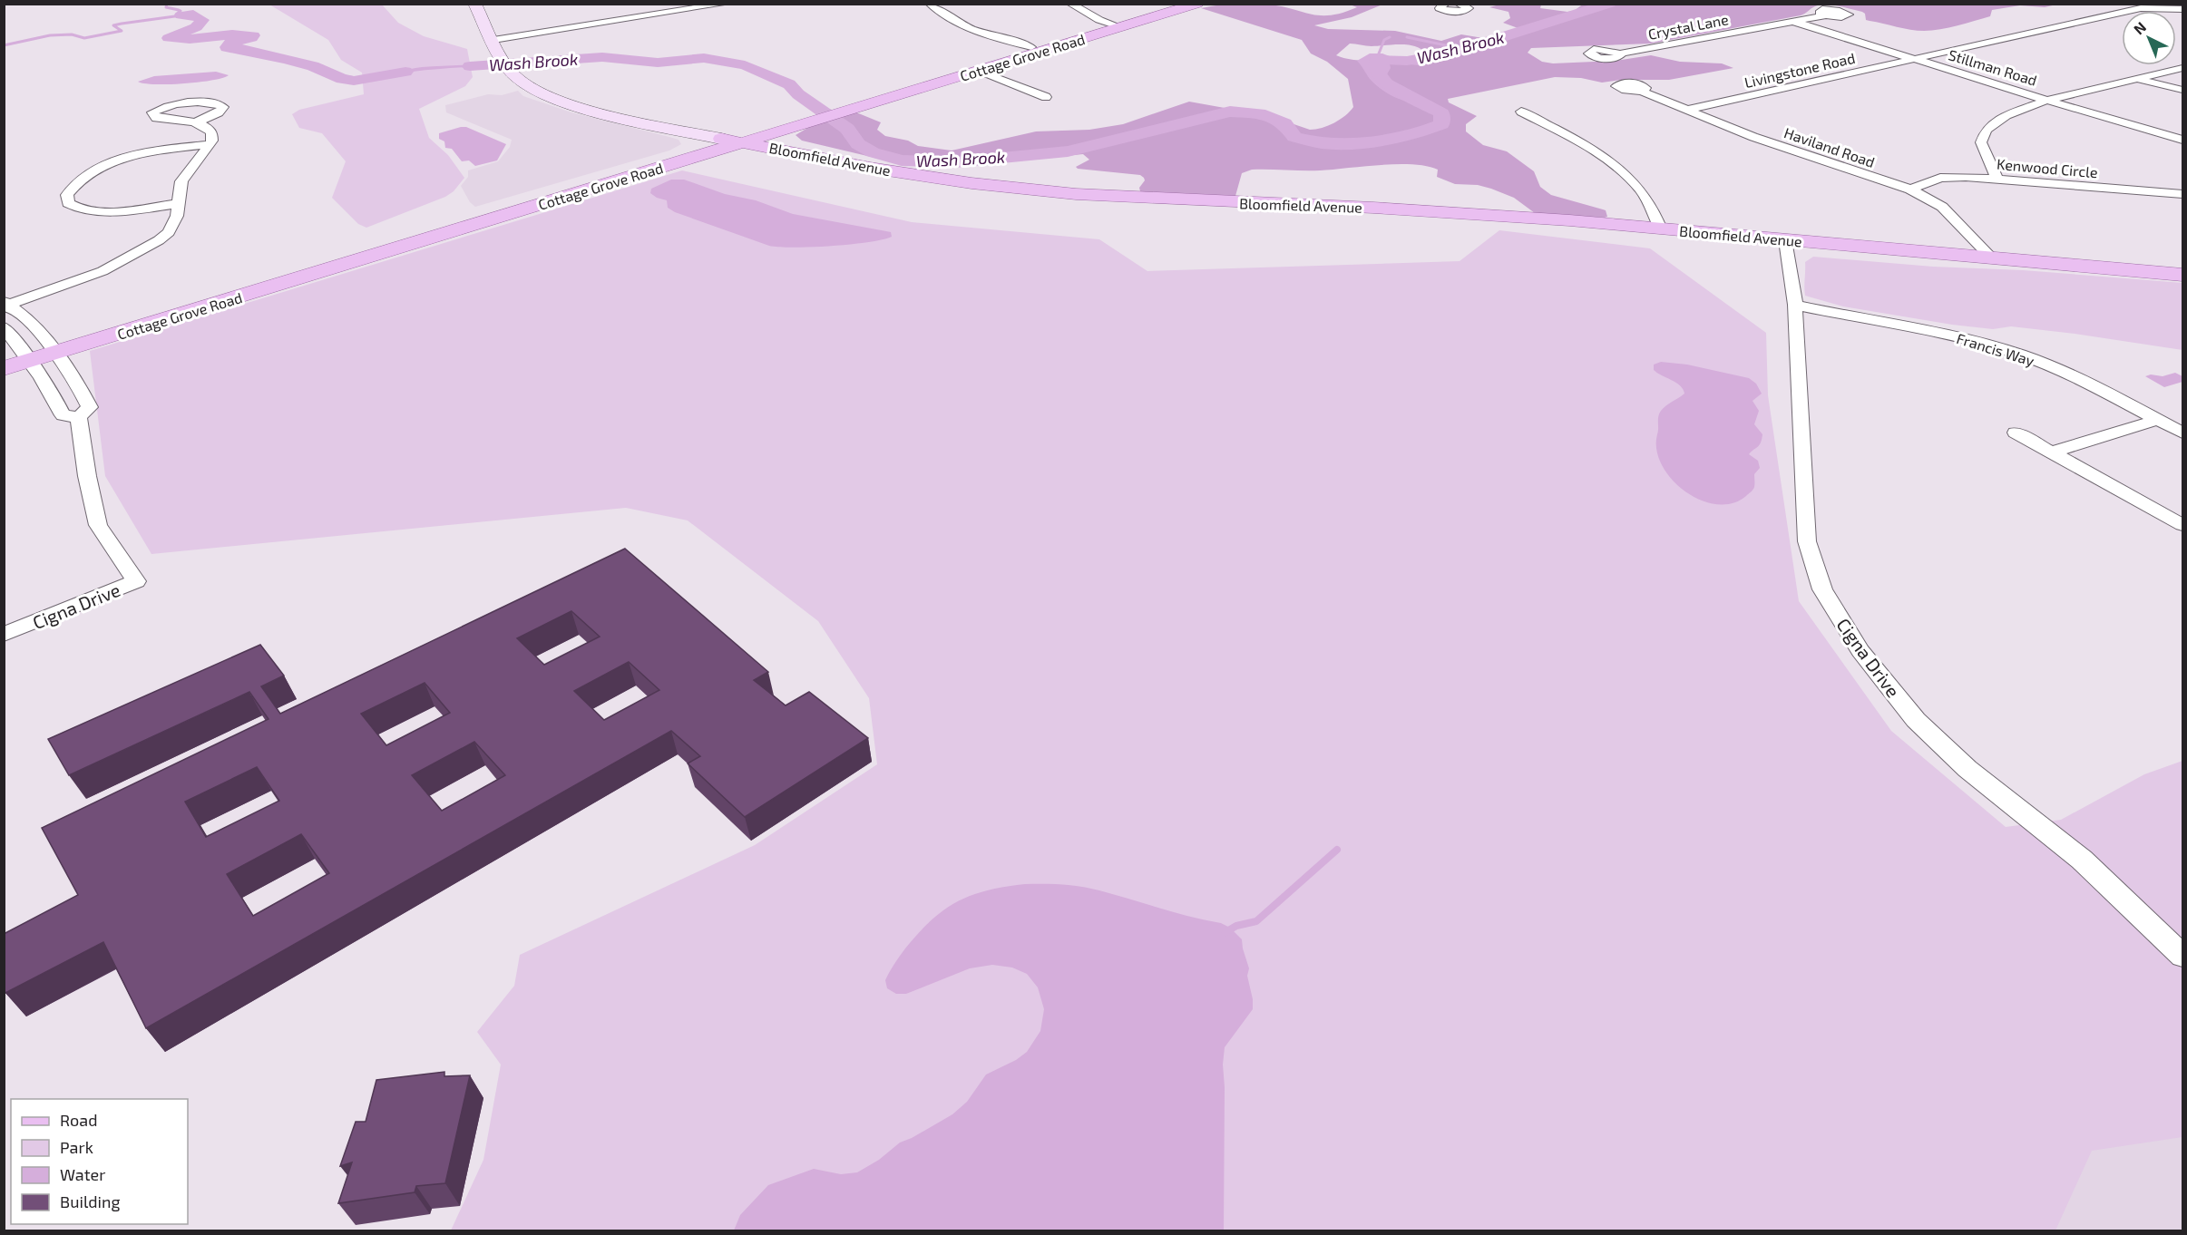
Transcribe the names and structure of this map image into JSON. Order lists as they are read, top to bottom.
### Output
{
  "streets": {
    "main road": ["Cottage Grove Road", "Bloomfield Avenue"],
    "street": [
      "Crystal Lane",
      "Stillman Road",
      "Livingstone Road",
      "Haviland Road",
      "Kenwood Circle",
      "Francis Way",
      "Cigna Drive"
    ]
  },
  "crossings": [
    ["Crystal Lane", "Stillman Road"],
    ["Cottage Grove Road", "Bloomfield Avenue"],
    ["Cottage Grove Road", "Cigna Drive"],
    ["Stillman Road", "Livingstone Road"],
    ["Livingstone Road", "Haviland Road"],
    ["Haviland Road", "Bloomfield Avenue"],
    ["Haviland Road", "Kenwood Circle"],
    ["Bloomfield Avenue", "Cigna Drive"],
    ["Francis Way", "Cigna Drive"]
  ],
  "water": ["Wash Brook"],
  "legend": [
    "Road",
    "Park",
    "Water",
    "Building"
  ],
  "north": "top left"
}
